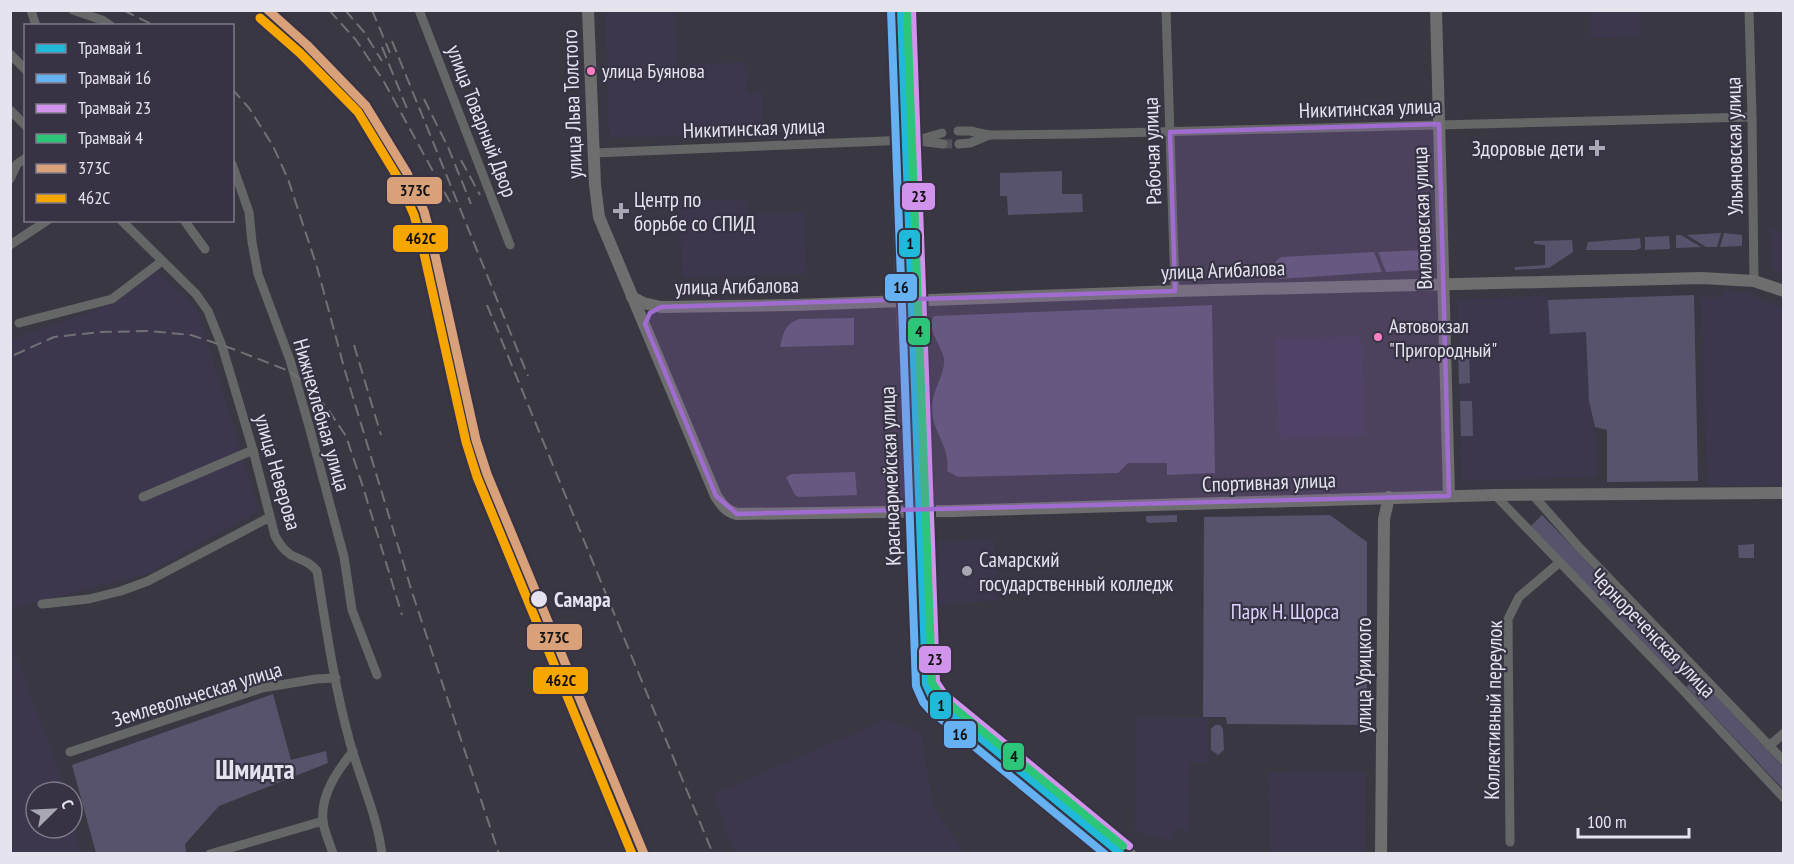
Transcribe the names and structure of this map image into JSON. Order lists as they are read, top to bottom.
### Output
{
  "streets": {
    "main road": [
      "улица Льва Толстого",
      "Вилоновская улица",
      "улица Агибалова",
      "Красноармейская улица",
      "Спортивная улица",
      "улица Урицкого"
    ],
    "street": [
      "Никитинская улица",
      "улица Товарный Двор",
      "Ульяновская улица",
      "Рабочая улица",
      "Нижнехлебная улица",
      "улица Неверова",
      "Чернореченская улица",
      "Землевольческая улица",
      "Коллективный переулок"
    ]
  },
  "crossings": [
    ["улица Льва Толстого", "Никитинская улица"],
    ["улица Льва Толстого", "улица Агибалова"],
    ["улица Льва Толстого", "Спортивная улица"],
    ["Никитинская улица", "Ульяновская улица"],
    ["Никитинская улица", "Рабочая улица"],
    ["Никитинская улица", "Вилоновская улица"],
    ["Никитинская улица", "Красноармейская улица"],
    ["Ульяновская улица", "улица Агибалова"],
    ["Рабочая улица", "улица Агибалова"],
    ["Вилоновская улица", "улица Агибалова"],
    ["Вилоновская улица", "Спортивная улица"],
    ["улица Агибалова", "Красноармейская улица"],
    ["улица Неверова", "Землевольческая улица"],
    ["Красноармейская улица", "Спортивная улица"],
    ["Спортивная улица", "Чернореченская улица"],
    ["Спортивная улица", "улица Урицкого"],
    ["Чернореченская улица", "Коллективный переулок"]
  ],
  "districts": ["Шмидта"],
  "parks": ["Парк Н. Щорса"],
  "places": {
    "other": [
      "улица Буянова",
      "Автовокзал \"Пригородный\"",
      "Самарский государственный колледж",
      "Самара"
    ],
    "health": ["Здоровые дети", "Центр по борьбе со СПИД"]
  },
  "lines": [
    "tram line 1",
    "tram line 16",
    "tram line 23",
    "tram line 4",
    "transit line 373C",
    "transit line 462С"
  ],
  "legend": [
    "Трамвай 1",
    "Трамвай 16",
    "Трамвай 23",
    "Трамвай 4",
    "373C",
    "462С"
  ],
  "scale_bar": "100 m",
  "north": "top right"
}
